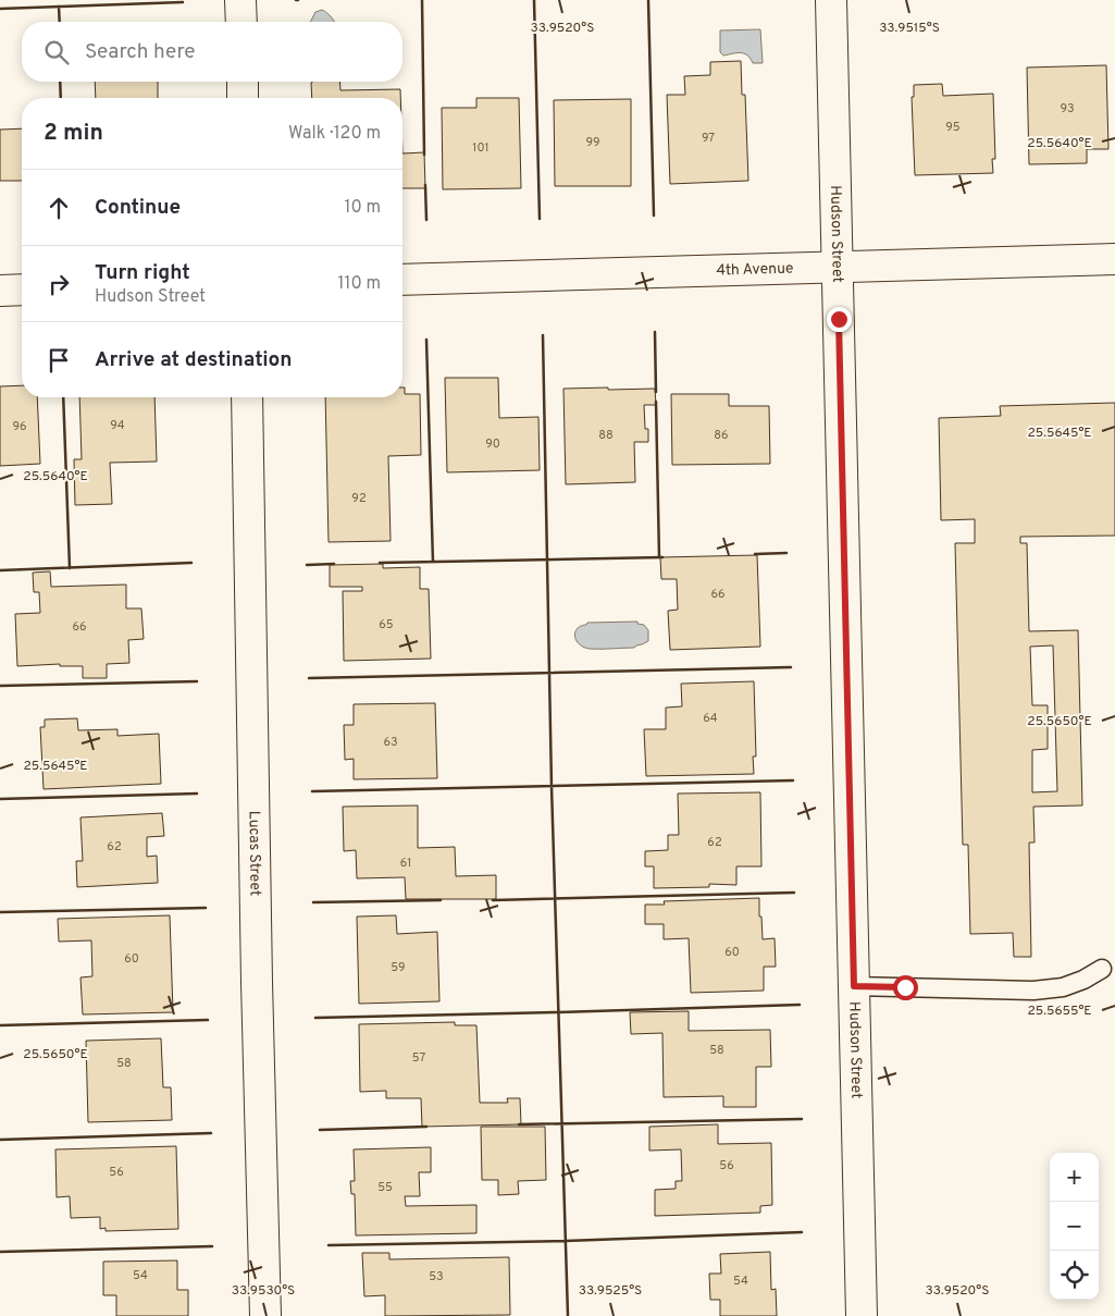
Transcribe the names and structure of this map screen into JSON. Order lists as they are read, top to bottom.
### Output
{
  "streets": {
    "street": ["Hudson Street", "4th Avenue", "Lucas Street"]
  },
  "crossings": [
    ["Hudson Street", "4th Avenue"]
  ],
  "house_numbers": [
    "93",
    "95",
    "97",
    "99",
    "101",
    "94",
    "96",
    "88",
    "86",
    "90",
    "92",
    "66",
    "65",
    "66",
    "64",
    "63",
    "62",
    "62",
    "61",
    "60",
    "60",
    "59",
    "58",
    "57",
    "58",
    "56",
    "56",
    "55",
    "54",
    "53",
    "54"
  ],
  "page": {
    "search": "Search here",
    "heading": ["2 min", "Walk · 120 m"],
    "list": [
      ["Continue", "10 m"],
      ["Turn right", "Hudson Street", "110 m"],
      "Arrive at destination"
    ],
    "map_buttons": ["+", "−"]
  },
  "coordinates": [
    "33.9520°S",
    "33.9515°S",
    "25.5640°E",
    "25.5645°E",
    "25.5650°E",
    "25.5655°E",
    "33.9530°S",
    "33.9525°S"
  ]
}
